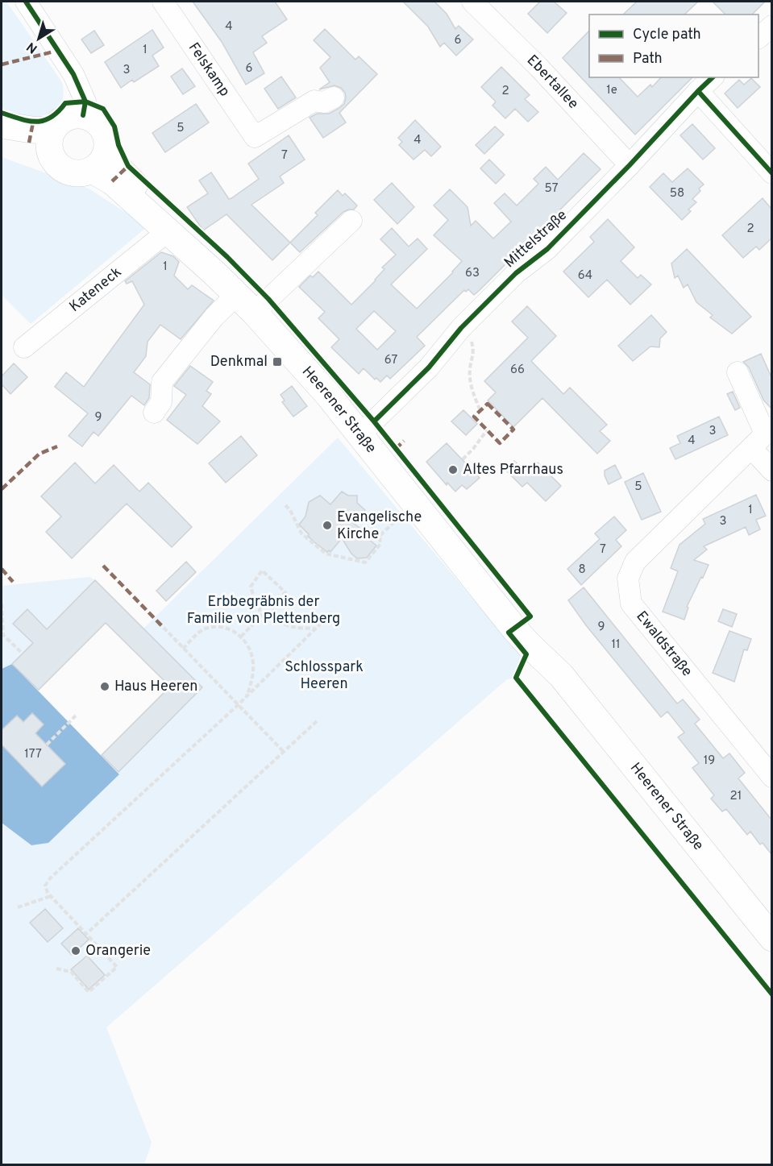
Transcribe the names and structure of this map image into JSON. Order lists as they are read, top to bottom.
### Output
{
  "streets": {
    "main road": ["Heerener Straße"],
    "street": [
      "Felskamp",
      "Ebertallee",
      "Mittelstraße",
      "Kateneck",
      "Ewaldstraße"
    ]
  },
  "crossings": [
    ["Ebertallee", "Mittelstraße"],
    ["Mittelstraße", "Heerener Straße"],
    ["Kateneck", "Heerener Straße"]
  ],
  "parks": ["Erbbegräbnis der Familie von Plettenberg", "Schlosspark Heeren"],
  "places": {
    "transit": ["Denkmal"],
    "other": [
      "Altes Pfarrhaus",
      "Evangelische Kirche",
      "Haus Heeren",
      "Orangerie"
    ]
  },
  "house_numbers": [
    "4",
    "6",
    "1",
    "6",
    "3",
    "1e",
    "2",
    "5",
    "4",
    "7",
    "57",
    "58",
    "2",
    "1",
    "63",
    "64",
    "67",
    "66",
    "9",
    "3",
    "4",
    "5",
    "1",
    "3",
    "7",
    "8",
    "9",
    "11",
    "177",
    "19",
    "21"
  ],
  "legend": ["Cycle path", "Path"],
  "north": "bottom left"
}
